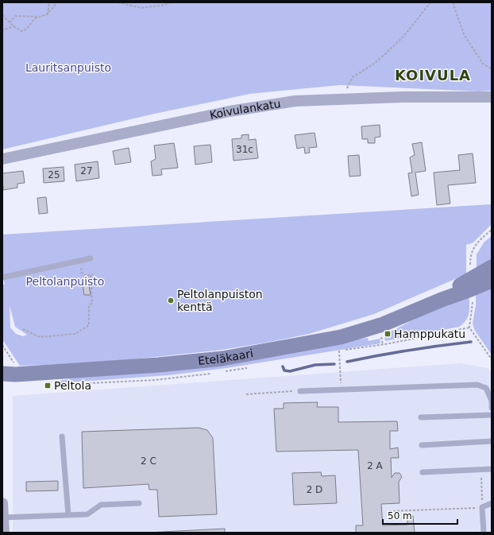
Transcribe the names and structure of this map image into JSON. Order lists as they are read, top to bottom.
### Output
{
  "streets": {
    "main road": ["Eteläkaari"],
    "street": ["Koivulankatu"]
  },
  "districts": ["KOIVULA"],
  "parks": ["Lauritsanpuisto", "Peltolanpuisto"],
  "places": {
    "other": ["Peltolanpuiston kenttä"],
    "transit": ["Hamppukatu", "Peltola"]
  },
  "house_numbers": [
    "31c",
    "27",
    "25",
    "2 C",
    "2 A",
    "2 D"
  ],
  "scale_bar": "50 m"
}
